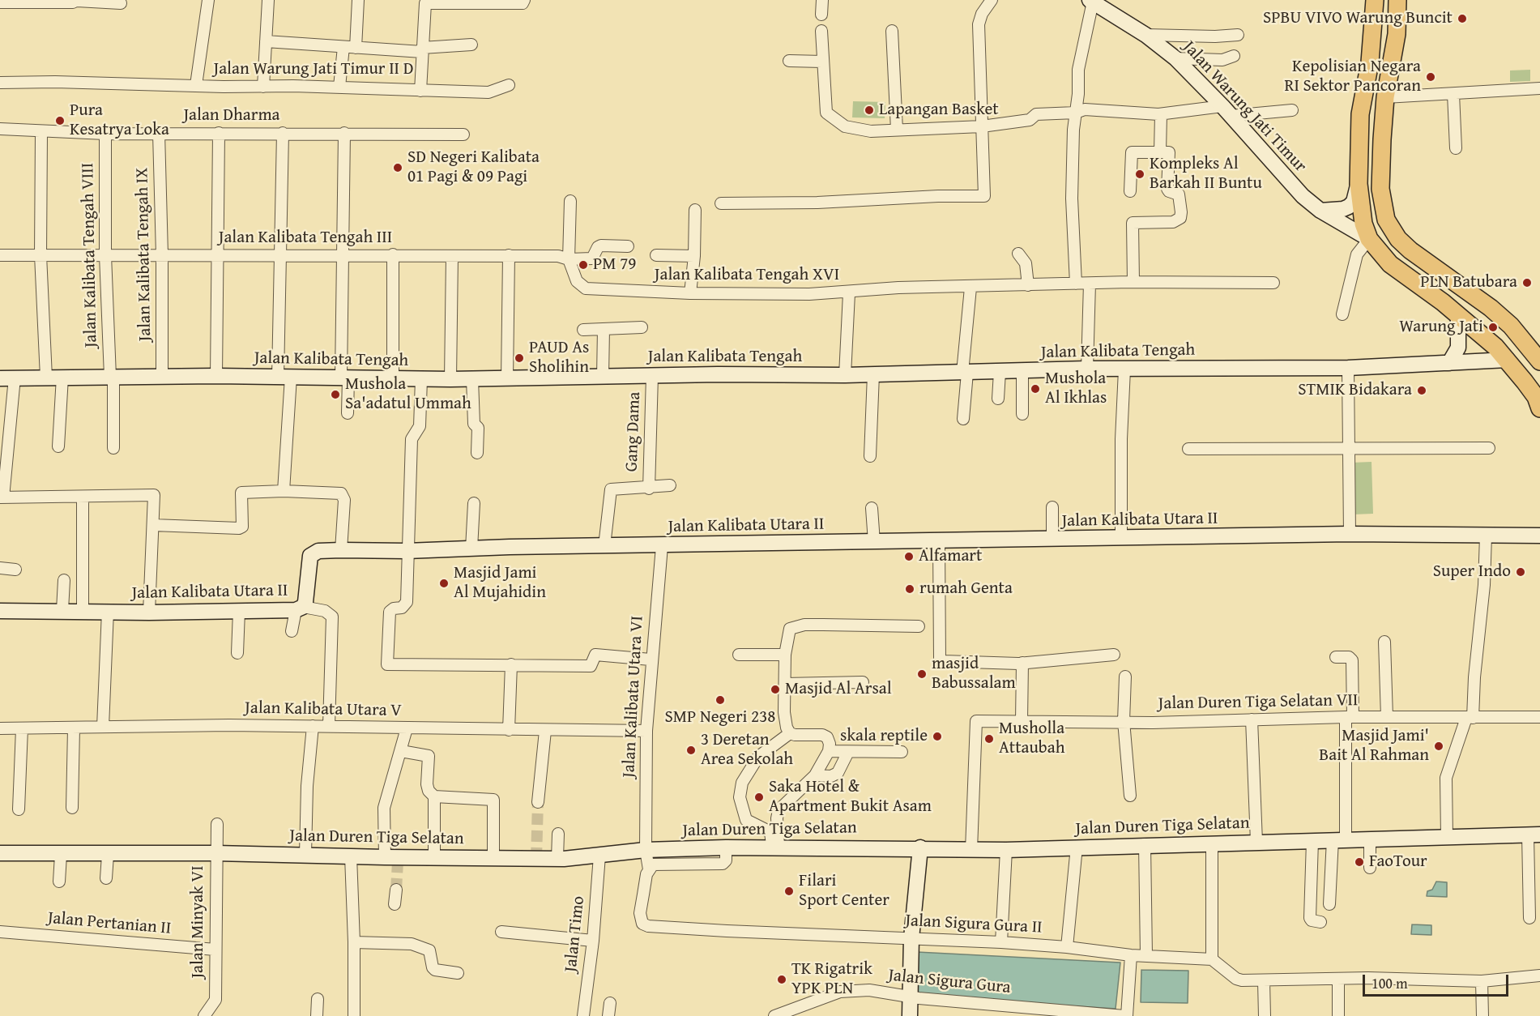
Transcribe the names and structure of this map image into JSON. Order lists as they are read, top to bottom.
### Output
{
  "streets": {
    "street": [
      "Jalan Warung Jati Timur II D",
      "Jalan Warung Jati Timur",
      "Jalan Dharma",
      "Jalan Kalibata Tengah III",
      "Jalan Kalibata Tengah IX",
      "Jalan Kalibata Tengah VIII",
      "Jalan Kalibata Tengah XVI",
      "Jalan Kalibata Tengah",
      "Gang Dama",
      "Jalan Kalibata Utara II",
      "Jalan Kalibata Utara VI",
      "Jalan Duren Tiga Selatan VII",
      "Jalan Kalibata Utara V",
      "Jalan Duren Tiga Selatan",
      "Jalan Minyak VI",
      "Jalan Pertanian II",
      "Jalan Sigura Gura II",
      "Jalan Timo",
      "Jalan Sigura Gura"
    ]
  },
  "crossings": [
    ["Jalan Dharma", "Jalan Kalibata Tengah IX"],
    ["Jalan Dharma", "Jalan Kalibata Tengah VIII"],
    ["Jalan Kalibata Tengah III", "Jalan Kalibata Tengah IX"],
    ["Jalan Kalibata Tengah III", "Jalan Kalibata Tengah VIII"],
    ["Jalan Kalibata Tengah III", "Jalan Kalibata Tengah XVI"],
    ["Jalan Kalibata Tengah IX", "Jalan Kalibata Tengah"],
    ["Jalan Kalibata Tengah VIII", "Jalan Kalibata Tengah"],
    ["Jalan Kalibata Tengah XVI", "Jalan Kalibata Tengah"],
    ["Jalan Kalibata Tengah", "Gang Dama"],
    ["Jalan Kalibata Utara II", "Jalan Kalibata Utara VI"],
    ["Jalan Kalibata Utara VI", "Jalan Kalibata Utara V"],
    ["Jalan Kalibata Utara VI", "Jalan Duren Tiga Selatan"],
    ["Jalan Kalibata Utara VI", "Jalan Sigura Gura II"],
    ["Jalan Duren Tiga Selatan VII", "Jalan Duren Tiga Selatan"],
    ["Jalan Duren Tiga Selatan", "Jalan Minyak VI"],
    ["Jalan Duren Tiga Selatan", "Jalan Sigura Gura II"],
    ["Jalan Duren Tiga Selatan", "Jalan Timo"],
    ["Jalan Minyak VI", "Jalan Pertanian II"]
  ],
  "places": [
    "SPBU VIVO Warung Buncit",
    "Kepolisian Negara RI Sektor Pancoran",
    "Lapangan Basket",
    "Pura Kesatrya Loka",
    "SD Negeri Kalibata 01 Pagi & 09 Pagi",
    "Kompleks Al Barkah II Buntu",
    "PM 79",
    "PLN Batubara",
    "Warung Jati",
    "PAUD As Sholihin",
    "Mushola Al Ikhlas",
    "STMIK Bidakara",
    "Mushola Sa'adatul Ummah",
    "Alfamart",
    "Super Indo",
    "Masjid Jami Al Mujahidin",
    "rumah Genta",
    "masjid Babussalam",
    "Masjid Al Arsal",
    "SMP Negeri 238",
    "skala reptile",
    "Musholla Attaubah",
    "Masjid Jami' Bait Al Rahman",
    "3 Deretan Area Sekolah",
    "Saka Hotel & Apartment Bukit Asam",
    "FaoTour",
    "Filari Sport Center",
    "TK Rigatrik YPK PLN"
  ],
  "scale_bar": "100 m"
}
